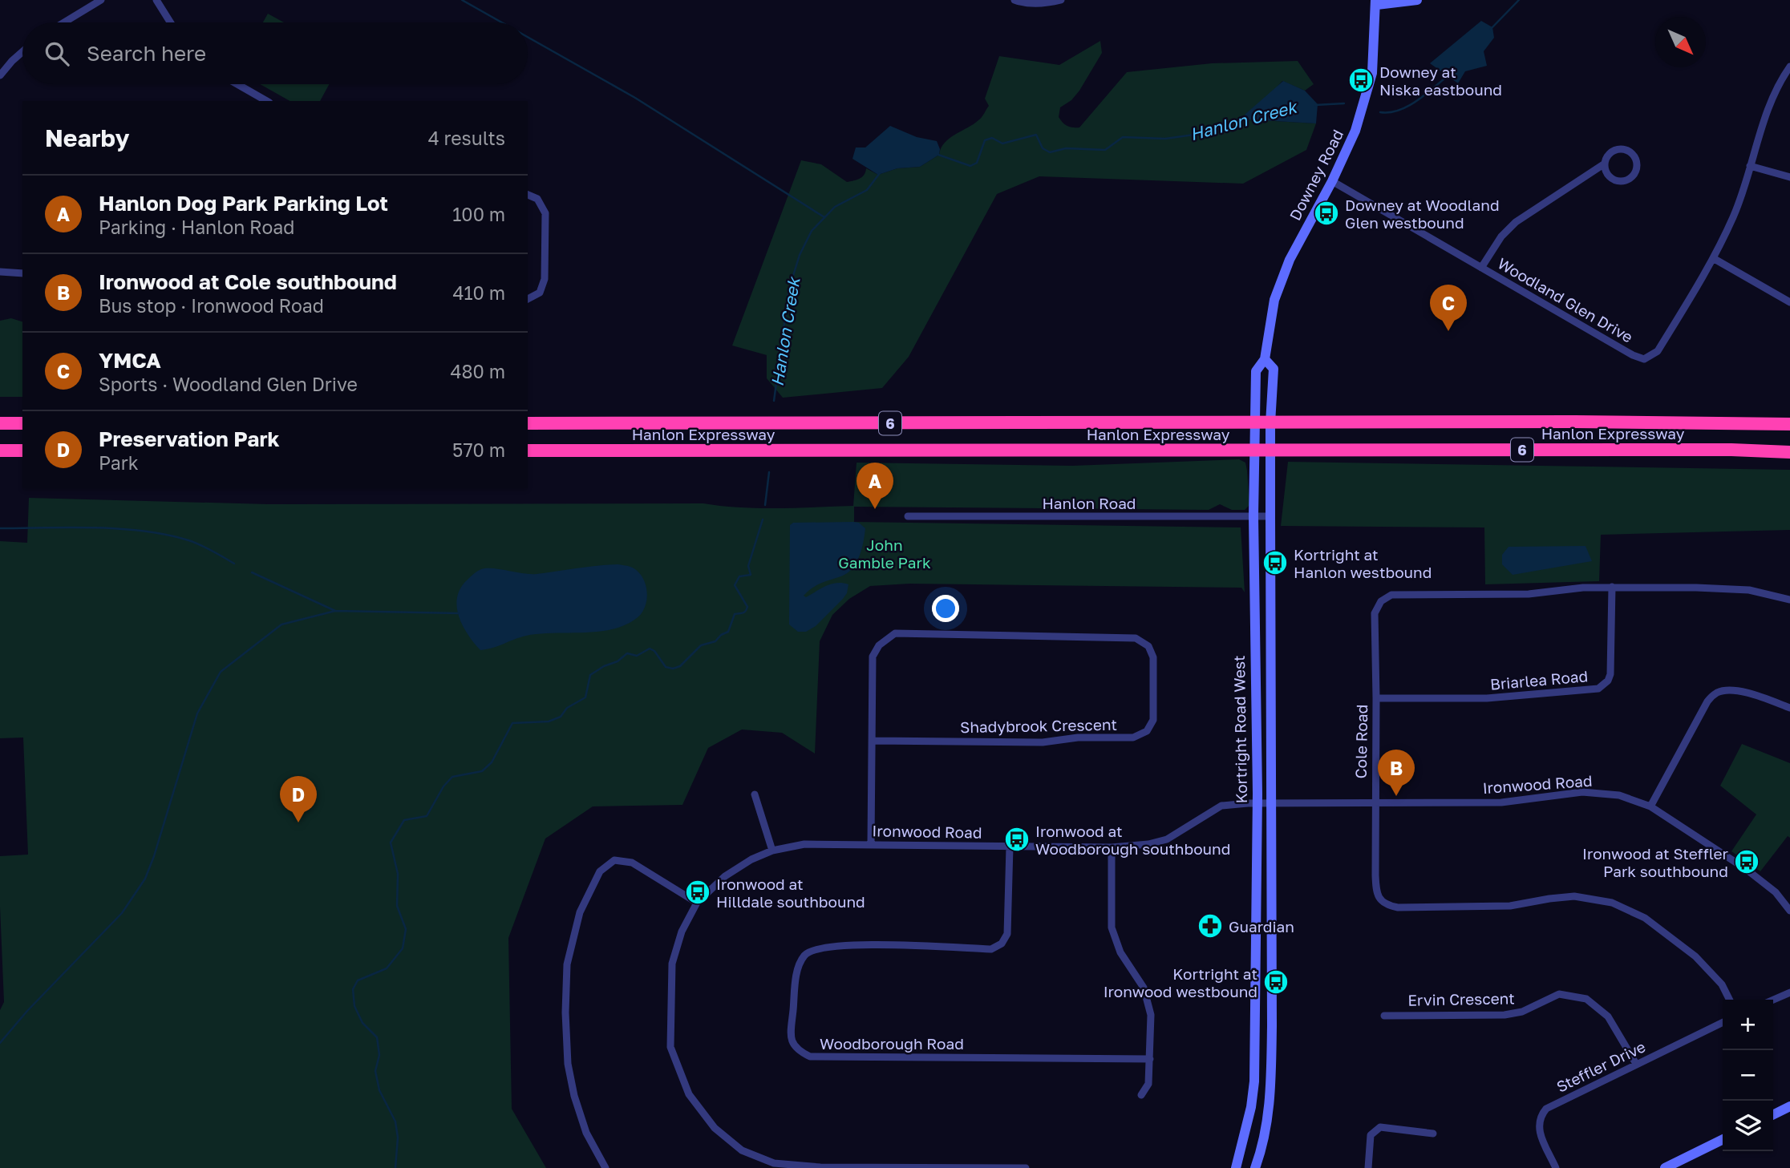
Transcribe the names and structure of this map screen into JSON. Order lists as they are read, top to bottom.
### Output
{
  "streets": {
    "highway": ["6", "Hanlon Expressway"],
    "street": [
      "Downey Road",
      "Woodland Glen Drive",
      "Hanlon Road",
      "Briarlea Road",
      "Shadybrook Crescent",
      "Kortright Road West",
      "Cole Road",
      "Ironwood Road",
      "Ervin Crescent",
      "Woodborough Road",
      "Steffler Drive"
    ]
  },
  "crossings": [
    ["Downey Road", "Woodland Glen Drive"],
    ["Downey Road", "Hanlon Expressway"],
    ["Downey Road", "Kortright Road West"],
    ["Hanlon Expressway", "Kortright Road West"],
    ["Hanlon Road", "Kortright Road West"],
    ["Briarlea Road", "Cole Road"],
    ["Shadybrook Crescent", "Ironwood Road"],
    ["Kortright Road West", "Ironwood Road"],
    ["Cole Road", "Ironwood Road"],
    ["Ironwood Road", "Woodborough Road"],
    ["Ervin Crescent", "Steffler Drive"]
  ],
  "water": ["Hanlon Creek"],
  "parks": ["John Gamble Park"],
  "places": {
    "bus stop": [
      "Downey at Niska eastbound",
      "Downey at Woodland Glen westbound",
      "Kortright at Hanlon westbound",
      "Ironwood at Woodborough southbound",
      "Ironwood at Steffler Park southbound",
      "Ironwood at Hilldale southbound",
      "Kortright at Ironwood westbound"
    ],
    "pharmacy": ["Guardian"]
  },
  "north": "bottom right",
  "page": {
    "search": "Search here",
    "heading": ["Nearby", "4 results"],
    "list": [
      {
        "mark": "A",
        "name": "Hanlon Dog Park Parking Lot",
        "note": "Parking · Hanlon Road",
        "value": "100 m"
      },
      {
        "mark": "B",
        "name": "Ironwood at Cole southbound",
        "note": "Bus stop · Ironwood Road",
        "value": "410 m"
      },
      {
        "mark": "C",
        "name": "YMCA",
        "note": "Sports · Woodland Glen Drive",
        "value": "480 m"
      },
      {
        "mark": "D",
        "name": "Preservation Park",
        "note": "Park",
        "value": "570 m"
      }
    ],
    "pins": [
      "C",
      "A",
      "B",
      "D"
    ],
    "map_buttons": ["+", "−"]
  }
}
